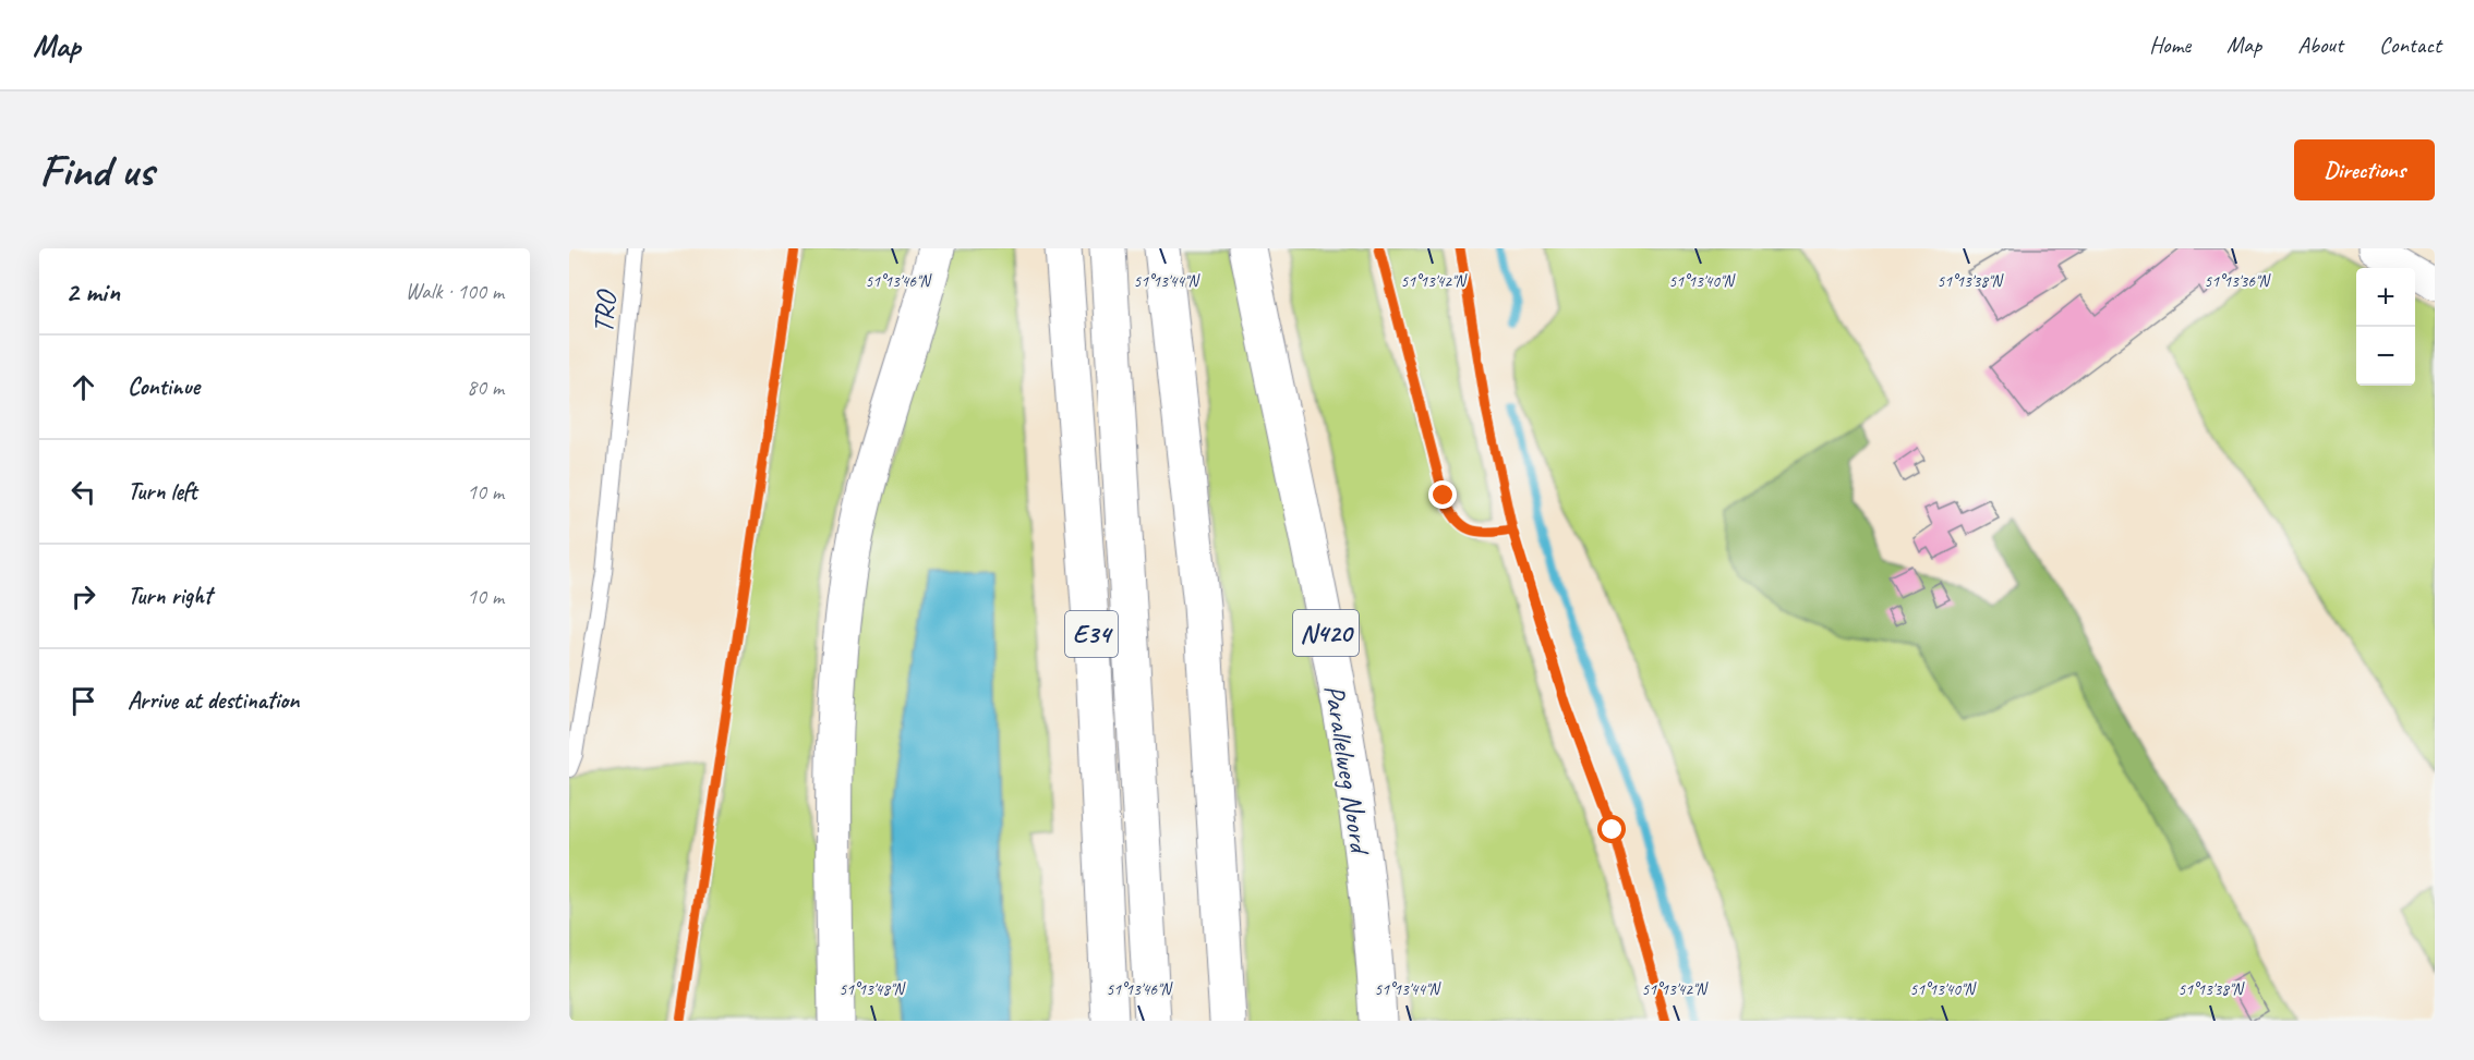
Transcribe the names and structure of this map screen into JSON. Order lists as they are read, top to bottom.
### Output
{
  "streets": {
    "highway": ["N420", "E34", "Parallelweg Noord"],
    "lane": ["TRO"]
  },
  "page": {
    "header": "Map",
    "nav": [
      "Home",
      "Map",
      "About",
      "Contact"
    ],
    "buttons": "Directions",
    "title": "Find us",
    "heading": ["2 min", "Walk · 100 m"],
    "map_buttons": ["+", "−"],
    "list": [
      ["Continue", "80 m"],
      ["Turn left", "10 m"],
      ["Turn right", "10 m"],
      "Arrive at destination"
    ]
  },
  "coordinates": [
    "51°13'46\"N",
    "51°13'44\"N",
    "51°13'42\"N",
    "51°13'40\"N",
    "51°13'38\"N",
    "51°13'36\"N",
    "51°13'48\"N"
  ]
}
